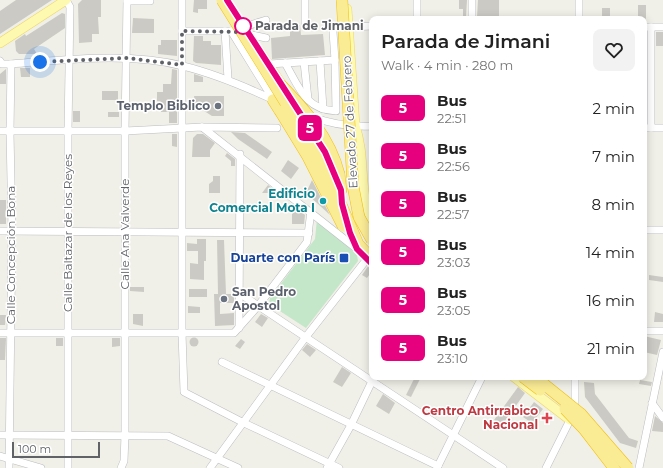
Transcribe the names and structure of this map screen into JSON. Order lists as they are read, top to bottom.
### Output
{
  "streets": {
    "highway": ["Elevado 27 de Febrero"],
    "street": ["Calle Baltazar de los Reyes", "Calle Ana Valverde", "Calle Concepción Bona"]
  },
  "places": {
    "other": [
      "Parada de Jimani",
      "Templo Biblico",
      "Edificio Comercial Mota I",
      "San Pedro Apostol"
    ],
    "transit": ["Duarte con París"],
    "health": ["Centro Antirrabico Nacional"]
  },
  "lines": ["bus line 5"],
  "scale_bar": "100 m",
  "page": {
    "on_map": "5",
    "heading": ["Parada de Jimani", "Walk · 4 min · 280 m"],
    "list": [
      {
        "mark": "5",
        "name": "Bus",
        "note": "22:51",
        "value": "2 min"
      },
      {
        "mark": "5",
        "name": "Bus",
        "note": "22:56",
        "value": "7 min"
      },
      {
        "mark": "5",
        "name": "Bus",
        "note": "22:57",
        "value": "8 min"
      },
      {
        "mark": "5",
        "name": "Bus",
        "note": "23:03",
        "value": "14 min"
      },
      {
        "mark": "5",
        "name": "Bus",
        "note": "23:05",
        "value": "16 min"
      },
      {
        "mark": "5",
        "name": "Bus",
        "note": "23:10",
        "value": "21 min"
      }
    ],
    "scale": "100 m"
  }
}
